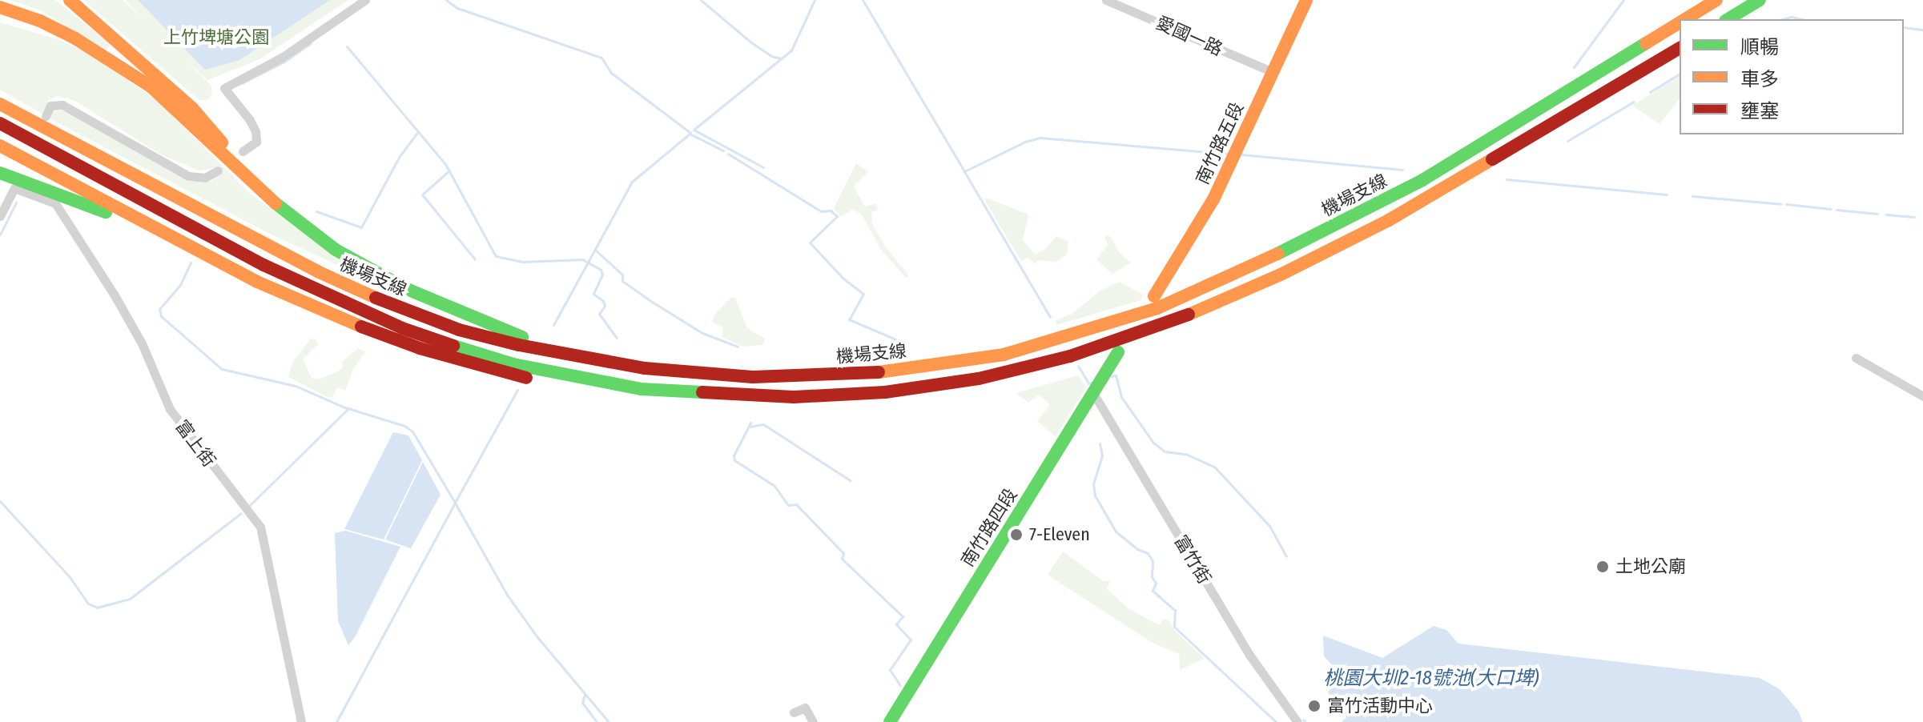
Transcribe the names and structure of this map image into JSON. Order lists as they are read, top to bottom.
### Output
{
  "streets": {
    "main road": ["南竹路五段", "機場支線", "南竹路四段"],
    "street": ["愛國一路", "富上街", "富竹街"]
  },
  "crossings": [
    ["愛國一路", "南竹路五段"],
    ["南竹路四段", "富竹街"]
  ],
  "water": ["桃園大圳2-18號池(大口埤)"],
  "parks": ["上竹埤塘公園"],
  "places": ["7-Eleven", "土地公廟", "富竹活動中心"],
  "legend": ["順暢", "車多", "壅塞"]
}
